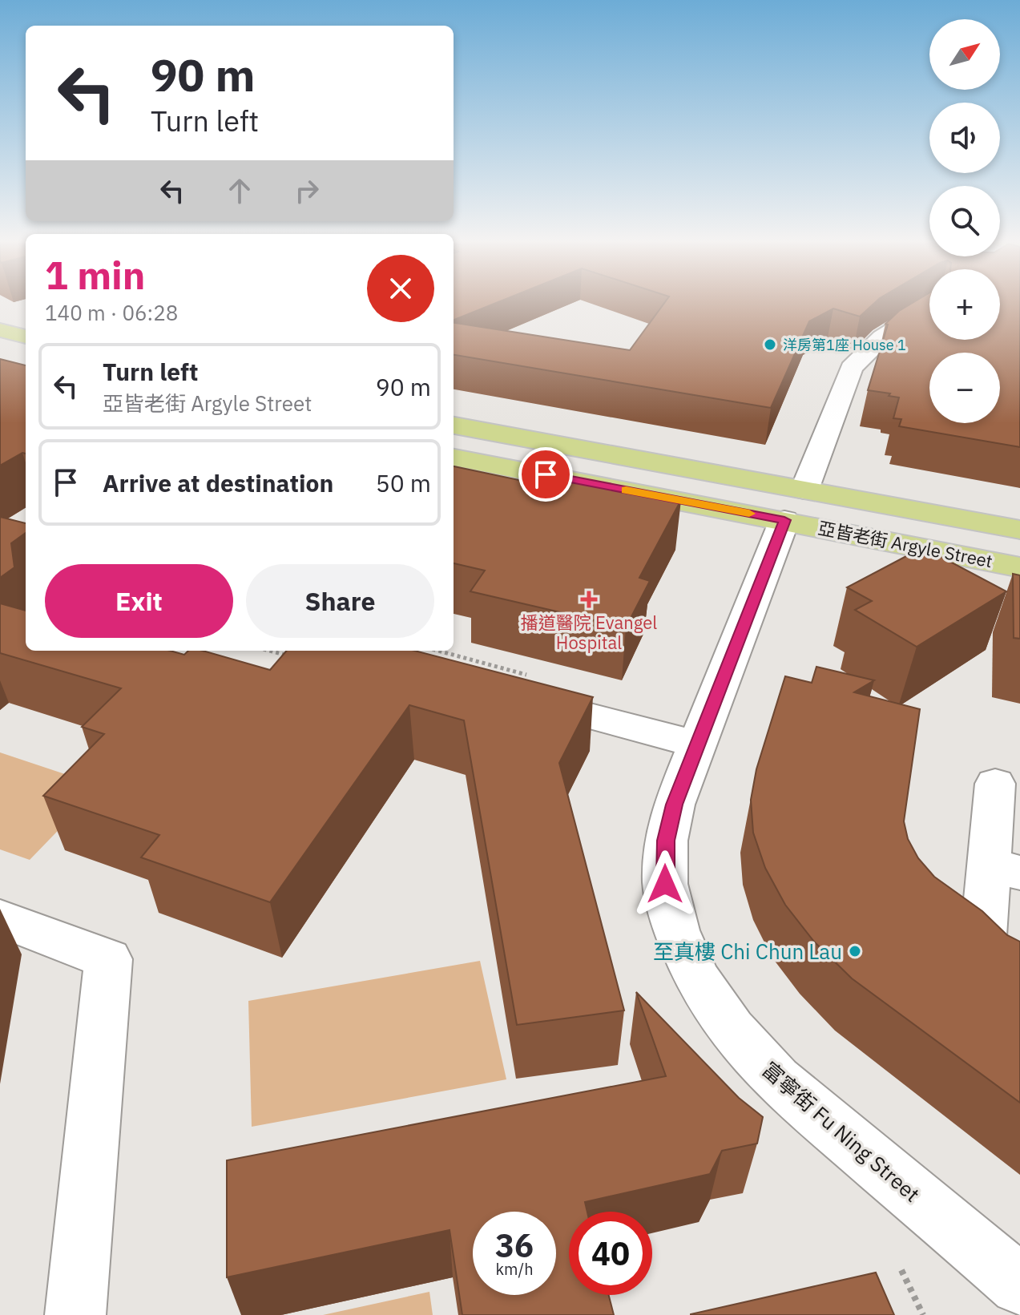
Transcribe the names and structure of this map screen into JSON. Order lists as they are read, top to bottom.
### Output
{
  "streets": {
    "main road": ["亞皆老街 Argyle Street"],
    "street": ["富寧街 Fu Ning Street"]
  },
  "crossings": [
    ["亞皆老街 Argyle Street", "富寧街 Fu Ning Street"]
  ],
  "places": {
    "other": ["洋房第1座 House 1", "至真樓 Chi Chun Lau"],
    "health": ["播道醫院 Evangel Hospital"]
  },
  "north": "top right",
  "page": {
    "map_buttons": ["+", "−"],
    "turn": ["90 m", "Turn left"],
    "heading": ["1 min", "140 m · 06:28"],
    "list": [
      {
        "name": "Turn left",
        "note": "亞皆老街 Argyle Street",
        "value": "90 m"
      },
      {
        "name": "Arrive at destination",
        "value": "50 m"
      }
    ],
    "buttons": ["Exit", "Share"],
    "speed": "36 km/h",
    "limit": "40"
  }
}
